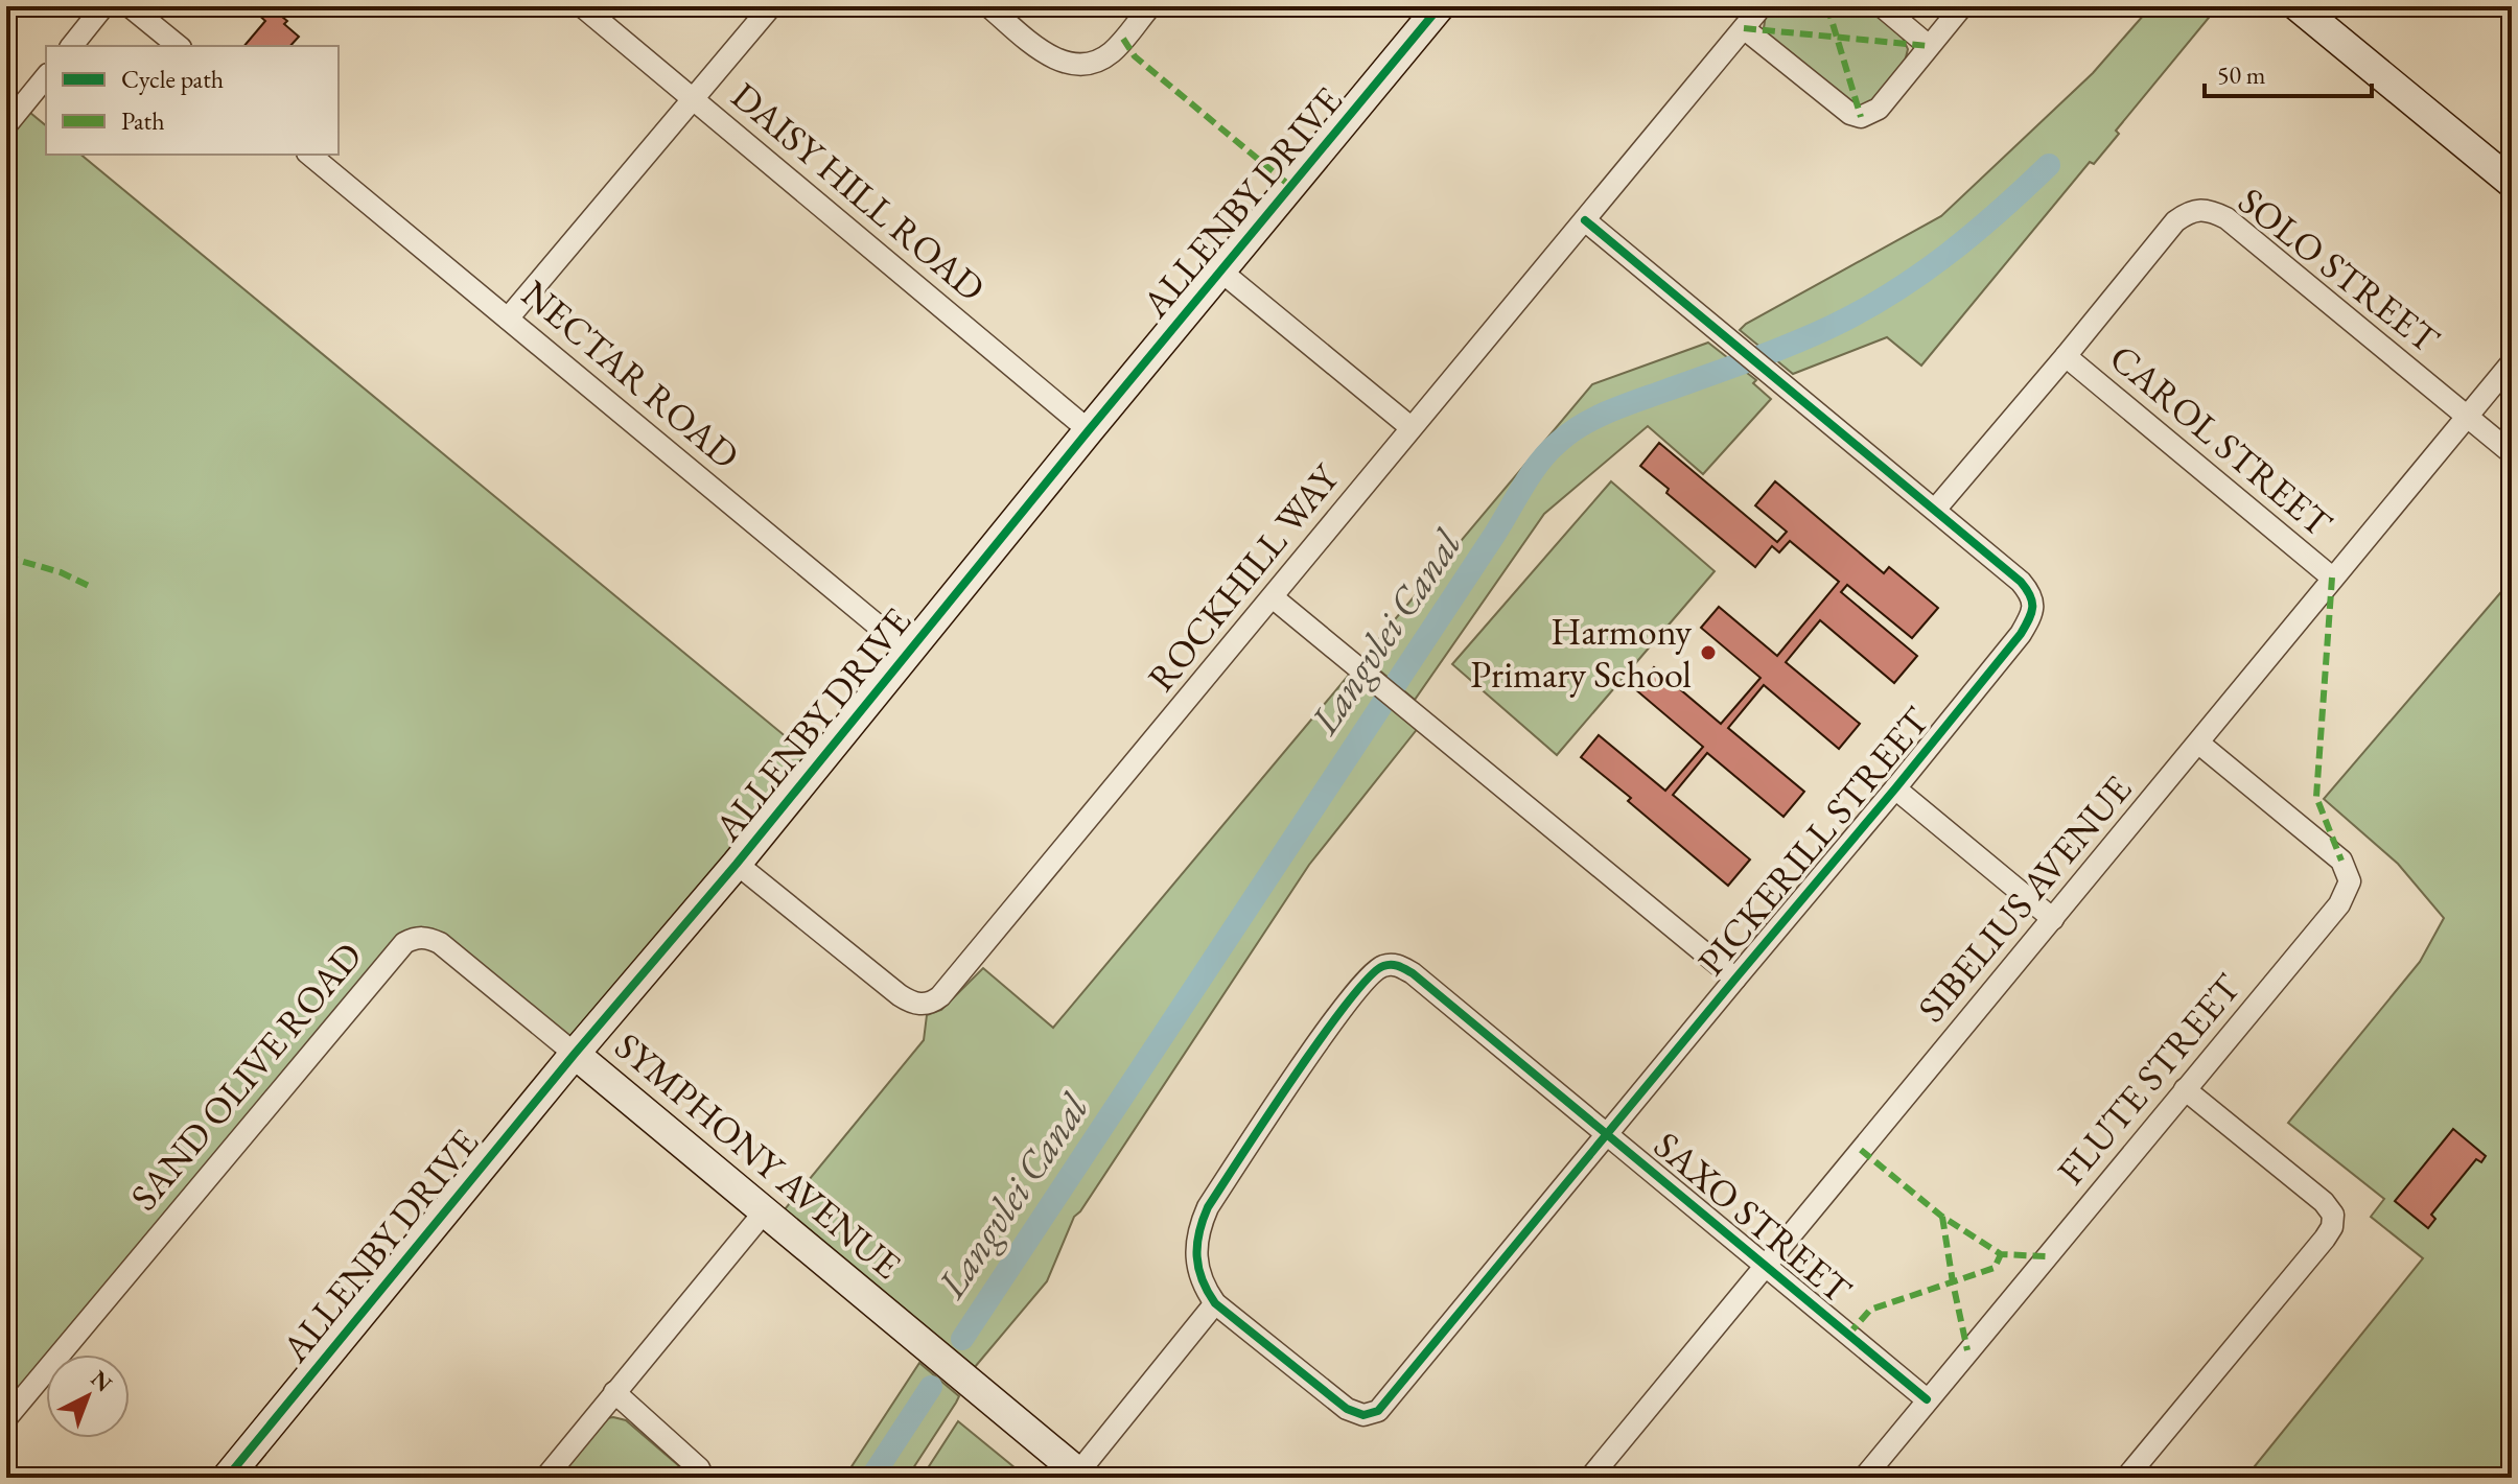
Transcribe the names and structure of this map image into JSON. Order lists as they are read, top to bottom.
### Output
{
  "streets": {
    "street": [
      "DAISY HILL ROAD",
      "ALLENBY DRIVE",
      "SOLO STREET",
      "NECTAR ROAD",
      "CAROL STREET",
      "ROCKHILL WAY",
      "PICKERILL STREET",
      "SIBELIUS AVENUE",
      "SAND OLIVE ROAD",
      "FLUTE STREET",
      "SYMPHONY AVENUE",
      "SAXO STREET"
    ]
  },
  "crossings": [
    ["DAISY HILL ROAD", "ALLENBY DRIVE"],
    ["ALLENBY DRIVE", "NECTAR ROAD"],
    ["ALLENBY DRIVE", "ROCKHILL WAY"],
    ["ALLENBY DRIVE", "SAND OLIVE ROAD"],
    ["ALLENBY DRIVE", "SYMPHONY AVENUE"],
    ["SOLO STREET", "CAROL STREET"],
    ["SOLO STREET", "PICKERILL STREET"],
    ["SOLO STREET", "SIBELIUS AVENUE"],
    ["CAROL STREET", "SIBELIUS AVENUE"],
    ["ROCKHILL WAY", "PICKERILL STREET"],
    ["PICKERILL STREET", "SAXO STREET"],
    ["SIBELIUS AVENUE", "FLUTE STREET"],
    ["SIBELIUS AVENUE", "SAXO STREET"],
    ["SAND OLIVE ROAD", "SYMPHONY AVENUE"],
    ["FLUTE STREET", "SAXO STREET"]
  ],
  "water": ["Langvlei Canal"],
  "places": ["Harmony Primary School"],
  "legend": ["Cycle path", "Path"],
  "scale_bar": "50 m",
  "north": "top right"
}
